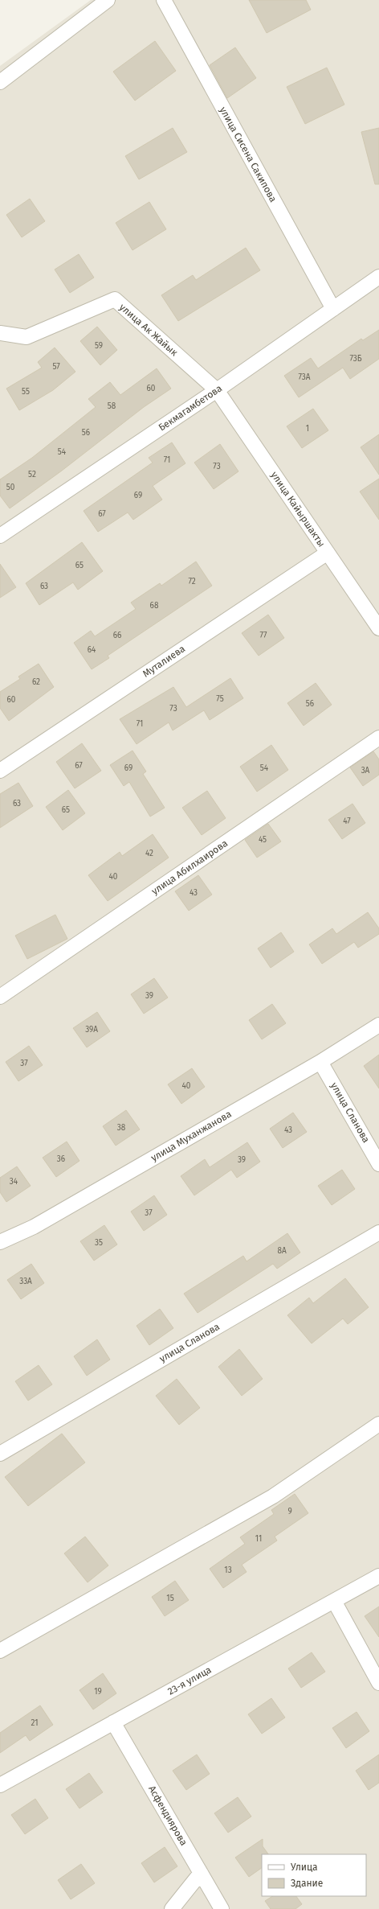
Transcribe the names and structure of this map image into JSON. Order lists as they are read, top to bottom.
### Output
{
  "streets": {
    "street": [
      "улица Сисена Сакипова",
      "улица Ак Жайык",
      "Бекмагамбетова",
      "улица Кайыршакты",
      "Муталиева",
      "улица Абилхаирова",
      "улица Сланова",
      "улица Муханжанова",
      "23-я улица",
      "Асфендиярова"
    ]
  },
  "crossings": [
    ["улица Сисена Сакипова", "Бекмагамбетова"],
    ["улица Ак Жайык", "Бекмагамбетова"],
    ["улица Ак Жайык", "улица Кайыршакты"],
    ["Бекмагамбетова", "улица Кайыршакты"],
    ["улица Кайыршакты", "Муталиева"],
    ["улица Сланова", "улица Муханжанова"],
    ["23-я улица", "Асфендиярова"]
  ],
  "house_numbers": [
    "59",
    "73Б",
    "57",
    "73А",
    "60",
    "55",
    "58",
    "1",
    "56",
    "54",
    "71",
    "73",
    "52",
    "50",
    "69",
    "67",
    "65",
    "72",
    "63",
    "68",
    "66",
    "77",
    "64",
    "62",
    "75",
    "60",
    "56",
    "73",
    "71",
    "67",
    "69",
    "54",
    "3А",
    "63",
    "65",
    "47",
    "45",
    "42",
    "40",
    "43",
    "39",
    "39А",
    "37",
    "40",
    "38",
    "43",
    "36",
    "39",
    "34",
    "37",
    "35",
    "8А",
    "33А",
    "9",
    "11",
    "13",
    "15",
    "19",
    "21"
  ],
  "legend": ["Улица", "Здание"]
}
